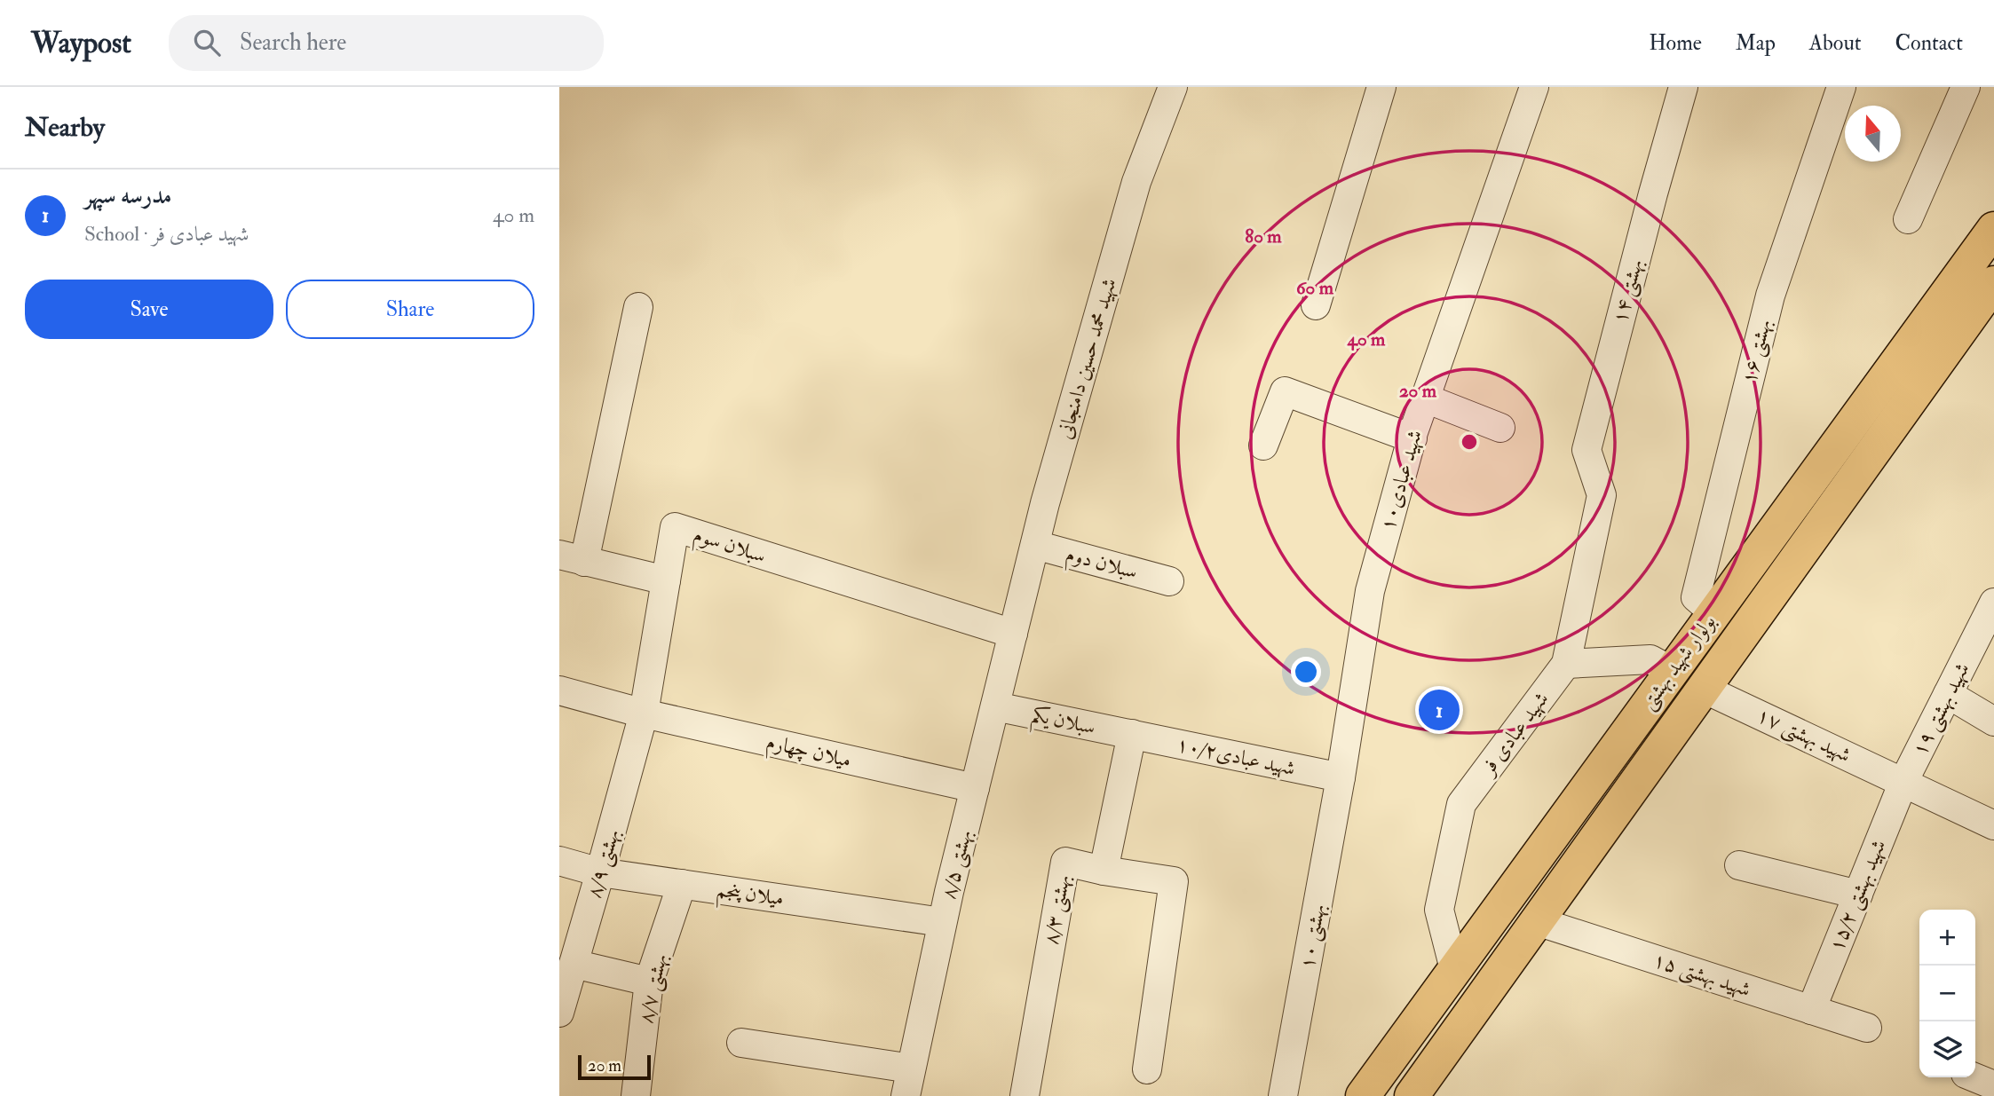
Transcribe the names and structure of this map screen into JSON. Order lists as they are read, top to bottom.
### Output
{
  "streets": {
    "main road": ["بولوار شهید بهشتی"],
    "street": [
      "بهشتی ۱۴",
      "بهشتی ۱۶",
      "شهید محمد حسین دامنجانی",
      "شهید عبادی۱۰",
      "سبلان سوم",
      "سبلان دوم",
      "شهید بهشتی ۱۹",
      "سبلان یکم",
      "شهید عبادی فر",
      "شهید بهشتی ۱۷",
      "میلان چهارم",
      "شهید عبادی۱۰/۲",
      "بهشتی ۸/۹",
      "بهشتی ۸/۵",
      "میلان پنجم",
      "شهید بهشتی ۱۵/۲",
      "بهشتی ۸/۳",
      "بهشتی ۱۰",
      "شهید بهشتی ۱۵",
      "بهشتی ۸/۷"
    ]
  },
  "crossings": [
    ["بهشتی ۱۴", "شهید عبادی فر"],
    ["بهشتی ۱۶", "بولوار شهید بهشتی"],
    ["شهید محمد حسین دامنجانی", "سبلان سوم"],
    ["شهید محمد حسین دامنجانی", "سبلان دوم"],
    ["شهید محمد حسین دامنجانی", "بهشتی ۸/۵"],
    ["شهید عبادی۱۰", "شهید عبادی۱۰/۲"],
    ["شهید عبادی۱۰", "بهشتی ۱۰"],
    ["سبلان سوم", "میلان چهارم"],
    ["سبلان سوم", "بهشتی ۸/۹"],
    ["سبلان سوم", "بهشتی ۸/۵"],
    ["بولوار شهید بهشتی", "شهید عبادی فر"],
    ["بولوار شهید بهشتی", "شهید بهشتی ۱۷"],
    ["بولوار شهید بهشتی", "شهید بهشتی ۱۵"],
    ["شهید بهشتی ۱۹", "شهید بهشتی ۱۷"],
    ["شهید بهشتی ۱۹", "شهید بهشتی ۱۵/۲"],
    ["سبلان یکم", "شهید عبادی۱۰/۲"],
    ["سبلان یکم", "بهشتی ۸/۵"],
    ["سبلان یکم", "بهشتی ۸/۳"],
    ["شهید بهشتی ۱۷", "شهید بهشتی ۱۵/۲"],
    ["میلان چهارم", "بهشتی ۸/۹"],
    ["میلان چهارم", "بهشتی ۸/۵"],
    ["شهید عبادی۱۰/۲", "بهشتی ۸/۳"],
    ["شهید عبادی۱۰/۲", "بهشتی ۱۰"],
    ["بهشتی ۸/۹", "میلان پنجم"],
    ["بهشتی ۸/۵", "میلان پنجم"],
    ["میلان پنجم", "بهشتی ۸/۷"],
    ["شهید بهشتی ۱۵/۲", "شهید بهشتی ۱۵"]
  ],
  "scale_bar": "20 m",
  "north": "top",
  "page": {
    "header": "Waypost",
    "search": "Search here",
    "nav": [
      "Home",
      "Map",
      "About",
      "Contact"
    ],
    "heading": "Nearby",
    "list": [
      {
        "mark": "1",
        "name": "مدرسه سپهر",
        "note": "School · شهید عبادی فر",
        "value": "40 m"
      }
    ],
    "buttons": ["Save", "Share"],
    "pins": "1",
    "map_buttons": ["+", "−"],
    "scale": "20 m"
  },
  "rings": [
    "80 m",
    "60 m",
    "40 m",
    "20 m"
  ]
}
